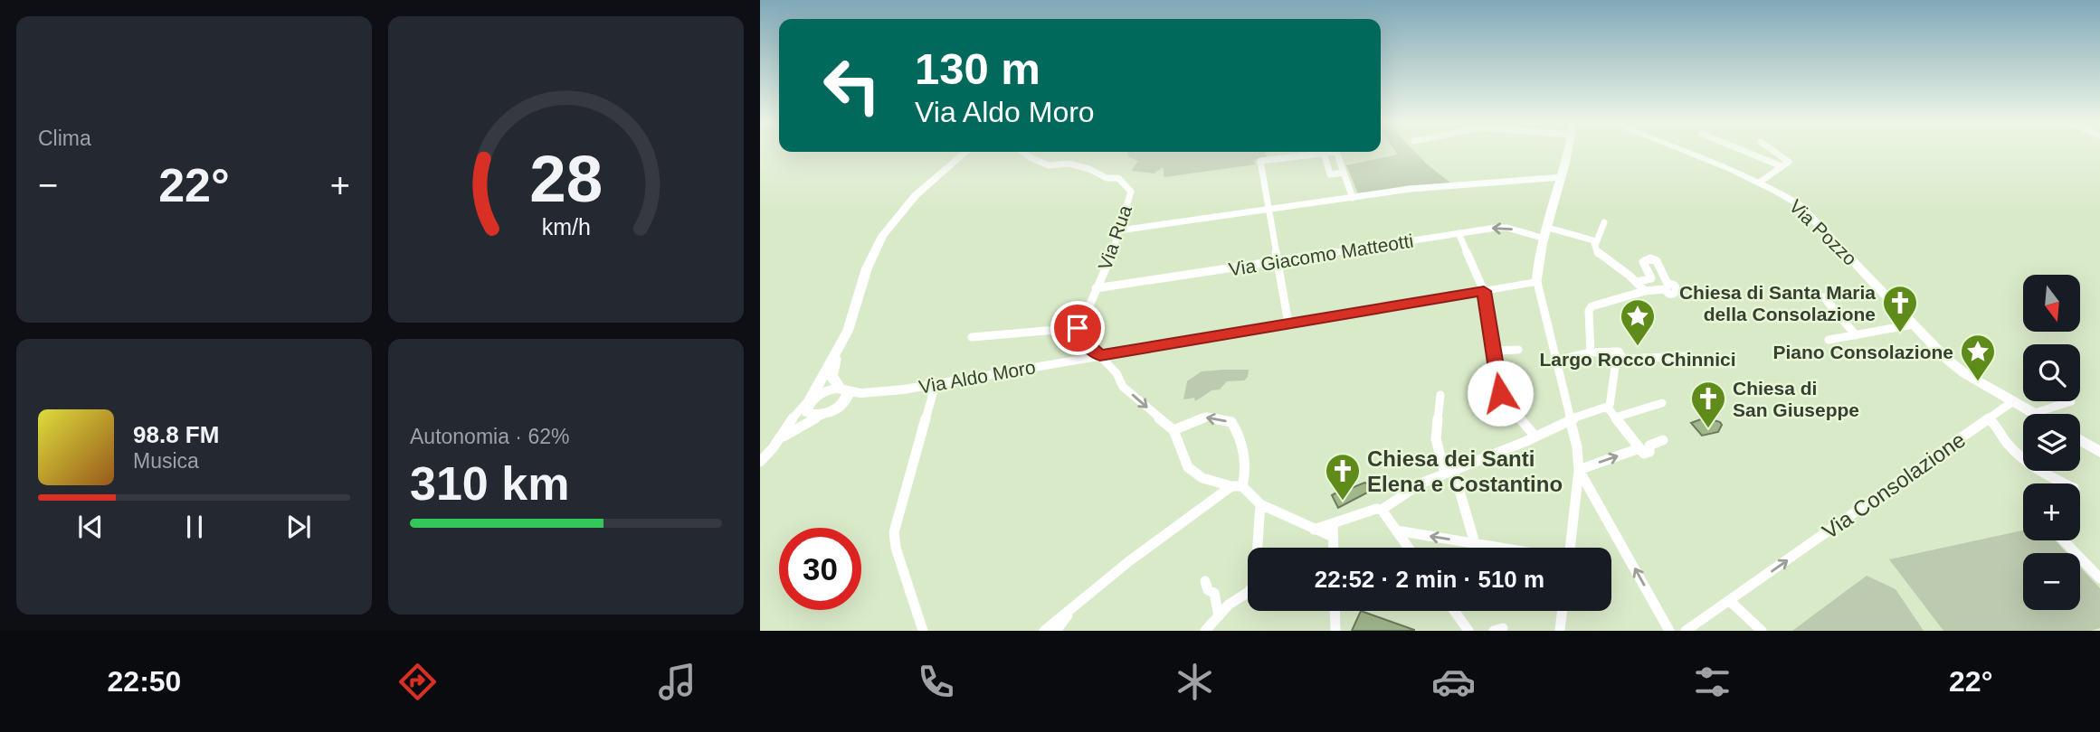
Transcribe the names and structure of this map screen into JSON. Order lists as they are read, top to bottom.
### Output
{
  "streets": {
    "street": [
      "Via Pozzo",
      "Via Rua",
      "Via Giacomo Matteotti",
      "Via Aldo Moro",
      "Via Consolazione"
    ]
  },
  "crossings": [
    ["Via Pozzo", "Via Consolazione"],
    ["Via Rua", "Via Giacomo Matteotti"]
  ],
  "one_way": ["Via Consolazione"],
  "places": {
    "church": ["Chiesa di Santa Maria della Consolazione", "Chiesa di San Giuseppe", "Chiesa dei Santi Elena e Costantino"],
    "place": ["Largo Rocco Chinnici", "Piano Consolazione"]
  },
  "north": "bottom",
  "page": {
    "tile": [
      "Clima",
      ["Autonomia · 62%", "310 km"]
    ],
    "turn": ["130 m", "Via Aldo Moro"],
    "heat": ["−", "22°", "+"],
    "map_buttons": ["+", "−"],
    "song": ["98.8 FM", "Musica"],
    "limit": "30",
    "trip": "22:52 · 2 min · 510 m",
    "tabs": ["22:50", "22°"],
    "gauge": ["28", "km/h"]
  }
}
